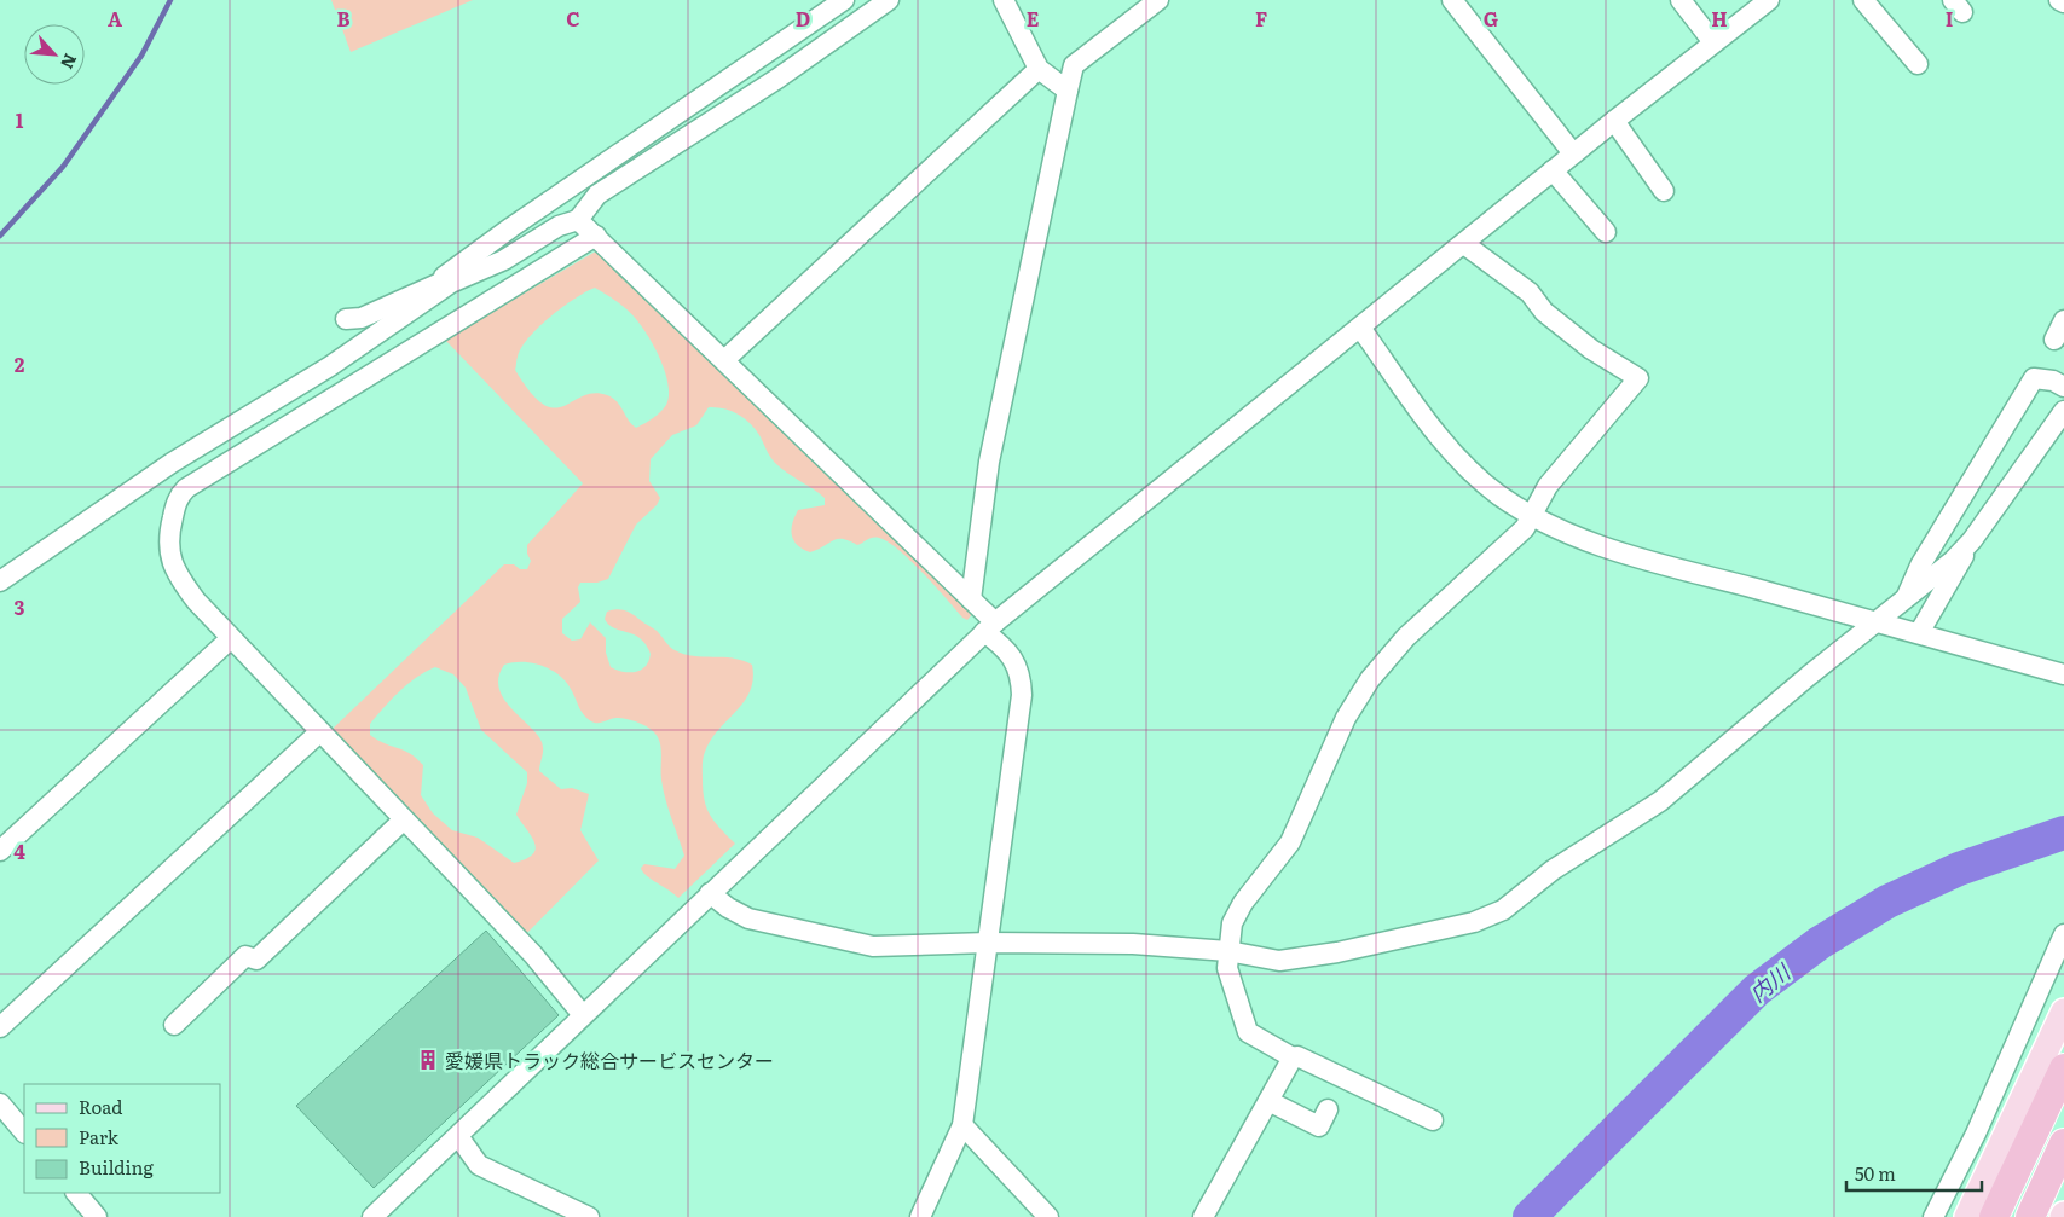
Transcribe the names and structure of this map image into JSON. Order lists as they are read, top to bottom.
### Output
{
  "water": ["内川"],
  "places": {
    "building": ["愛媛県トラック総合サービスセンター"]
  },
  "legend": ["Road", "Park", "Building"],
  "scale_bar": "50 m",
  "north": "bottom right",
  "grid": {
    "columns": [
      "A",
      "B",
      "C",
      "D",
      "E",
      "F",
      "G",
      "H",
      "I"
    ],
    "rows": [
      "1",
      "2",
      "3",
      "4"
    ]
  }
}
